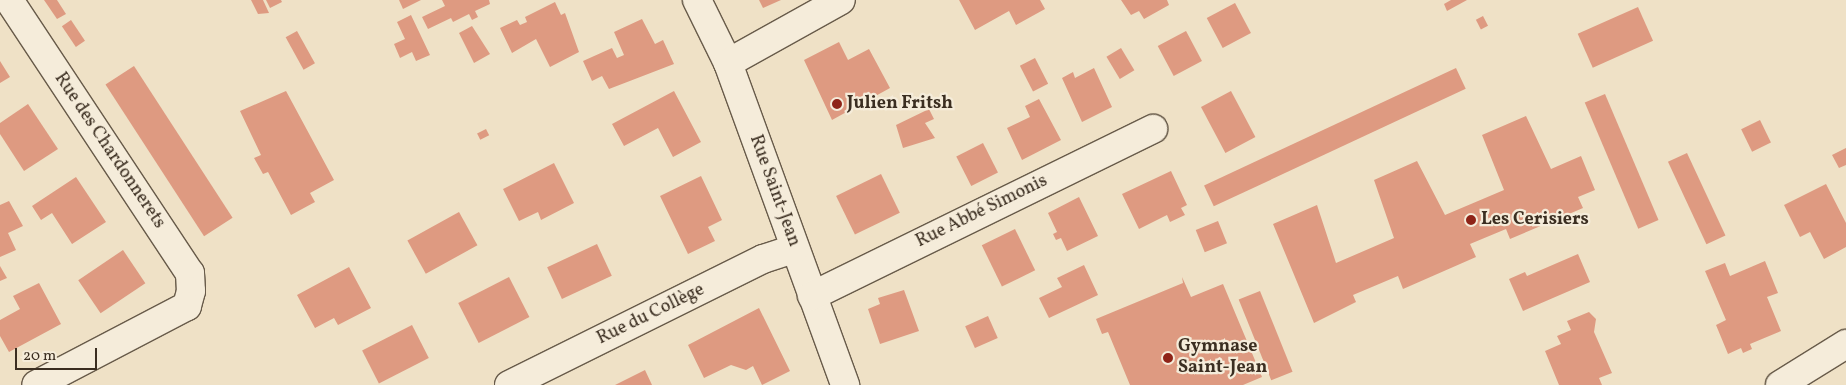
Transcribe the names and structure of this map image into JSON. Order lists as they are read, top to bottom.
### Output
{
  "streets": {
    "street": [
      "Rue des Chardonnerets",
      "Rue Saint-Jean",
      "Rue Abbé Simonis",
      "Rue du Collège"
    ]
  },
  "crossings": [
    ["Rue Saint-Jean", "Rue Abbé Simonis"],
    ["Rue Saint-Jean", "Rue du Collège"]
  ],
  "places": ["Julien Fritsh", "Les Cerisiers", "Gymnase Saint-Jean"],
  "scale_bar": "20 m"
}
